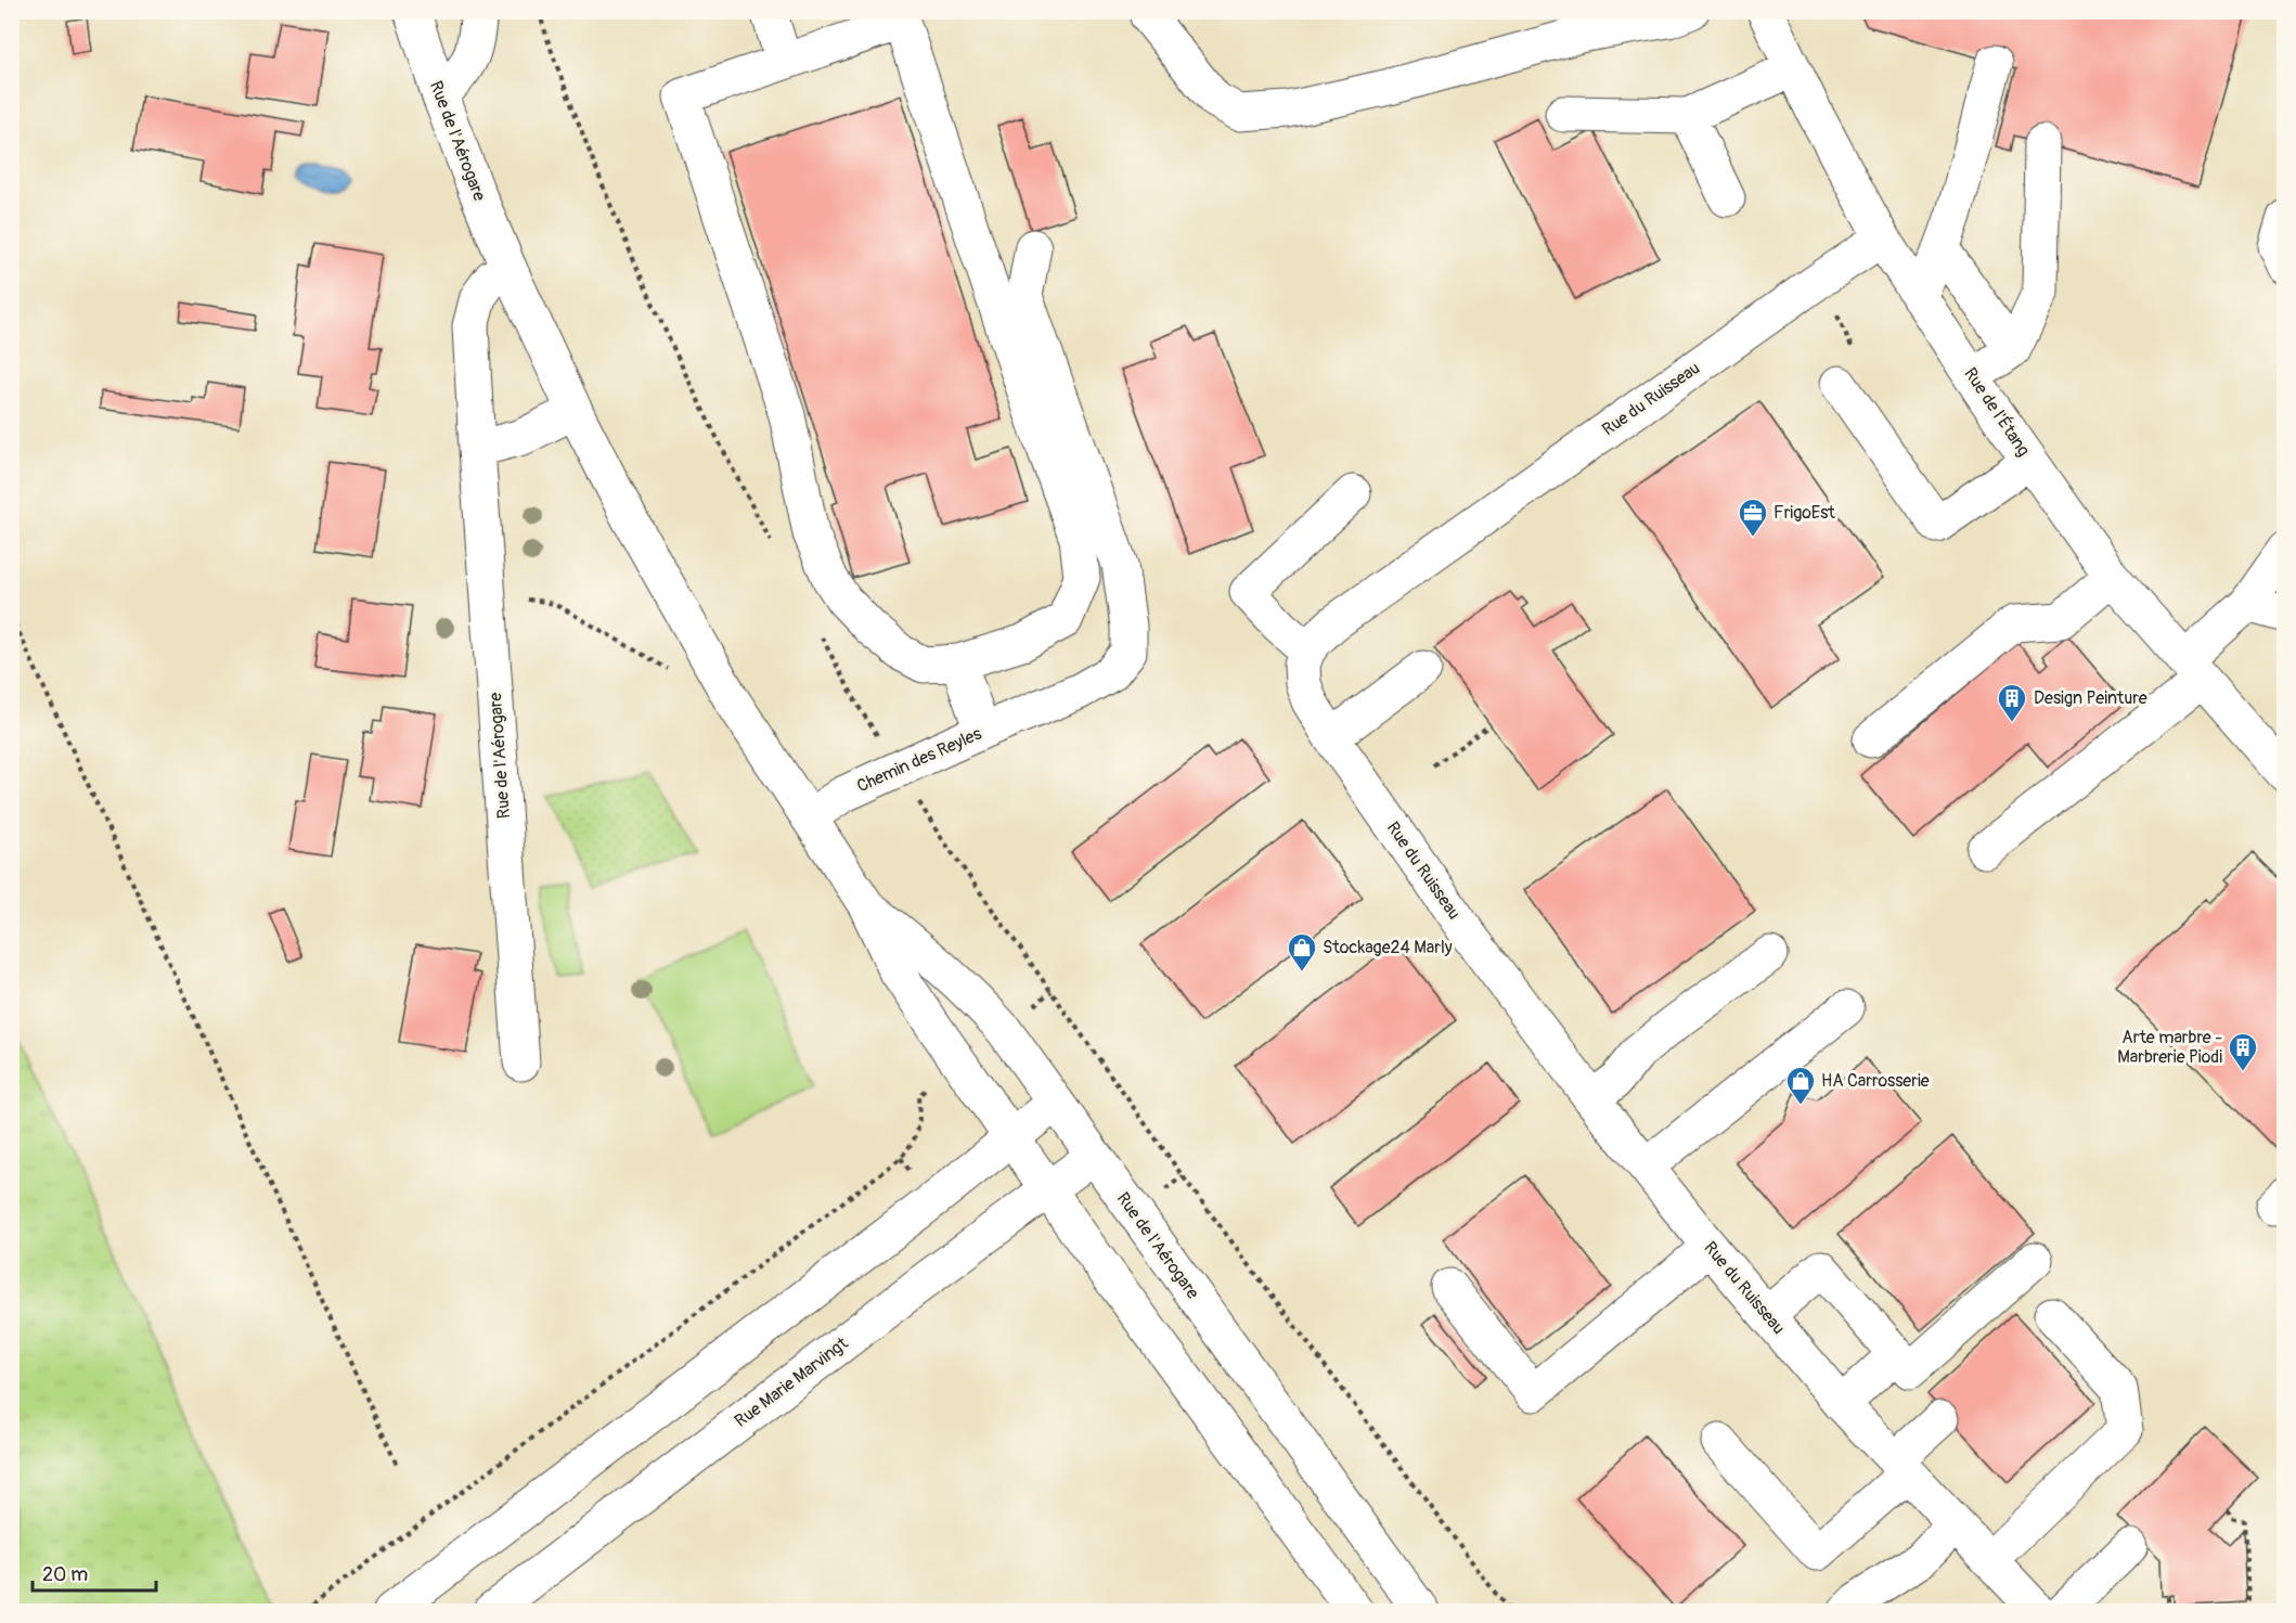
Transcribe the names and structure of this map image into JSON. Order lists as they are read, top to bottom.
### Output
{
  "streets": {
    "street": [
      "Rue de l'Aérogare",
      "Rue du Ruisseau",
      "Rue de l'Étang",
      "Chemin des Reyles",
      "Rue Marie Marvingt"
    ]
  },
  "crossings": [
    ["Rue de l'Aérogare", "Chemin des Reyles"],
    ["Rue de l'Aérogare", "Rue Marie Marvingt"],
    ["Rue du Ruisseau", "Rue de l'Étang"]
  ],
  "places": {
    "office": ["FrigoEst"],
    "building": ["Design Peinture", "Arte marbre - Marbrerie Piodi"],
    "shop": ["Stockage24 Marly", "HA Carrosserie"]
  },
  "scale_bar": "20 m"
}
